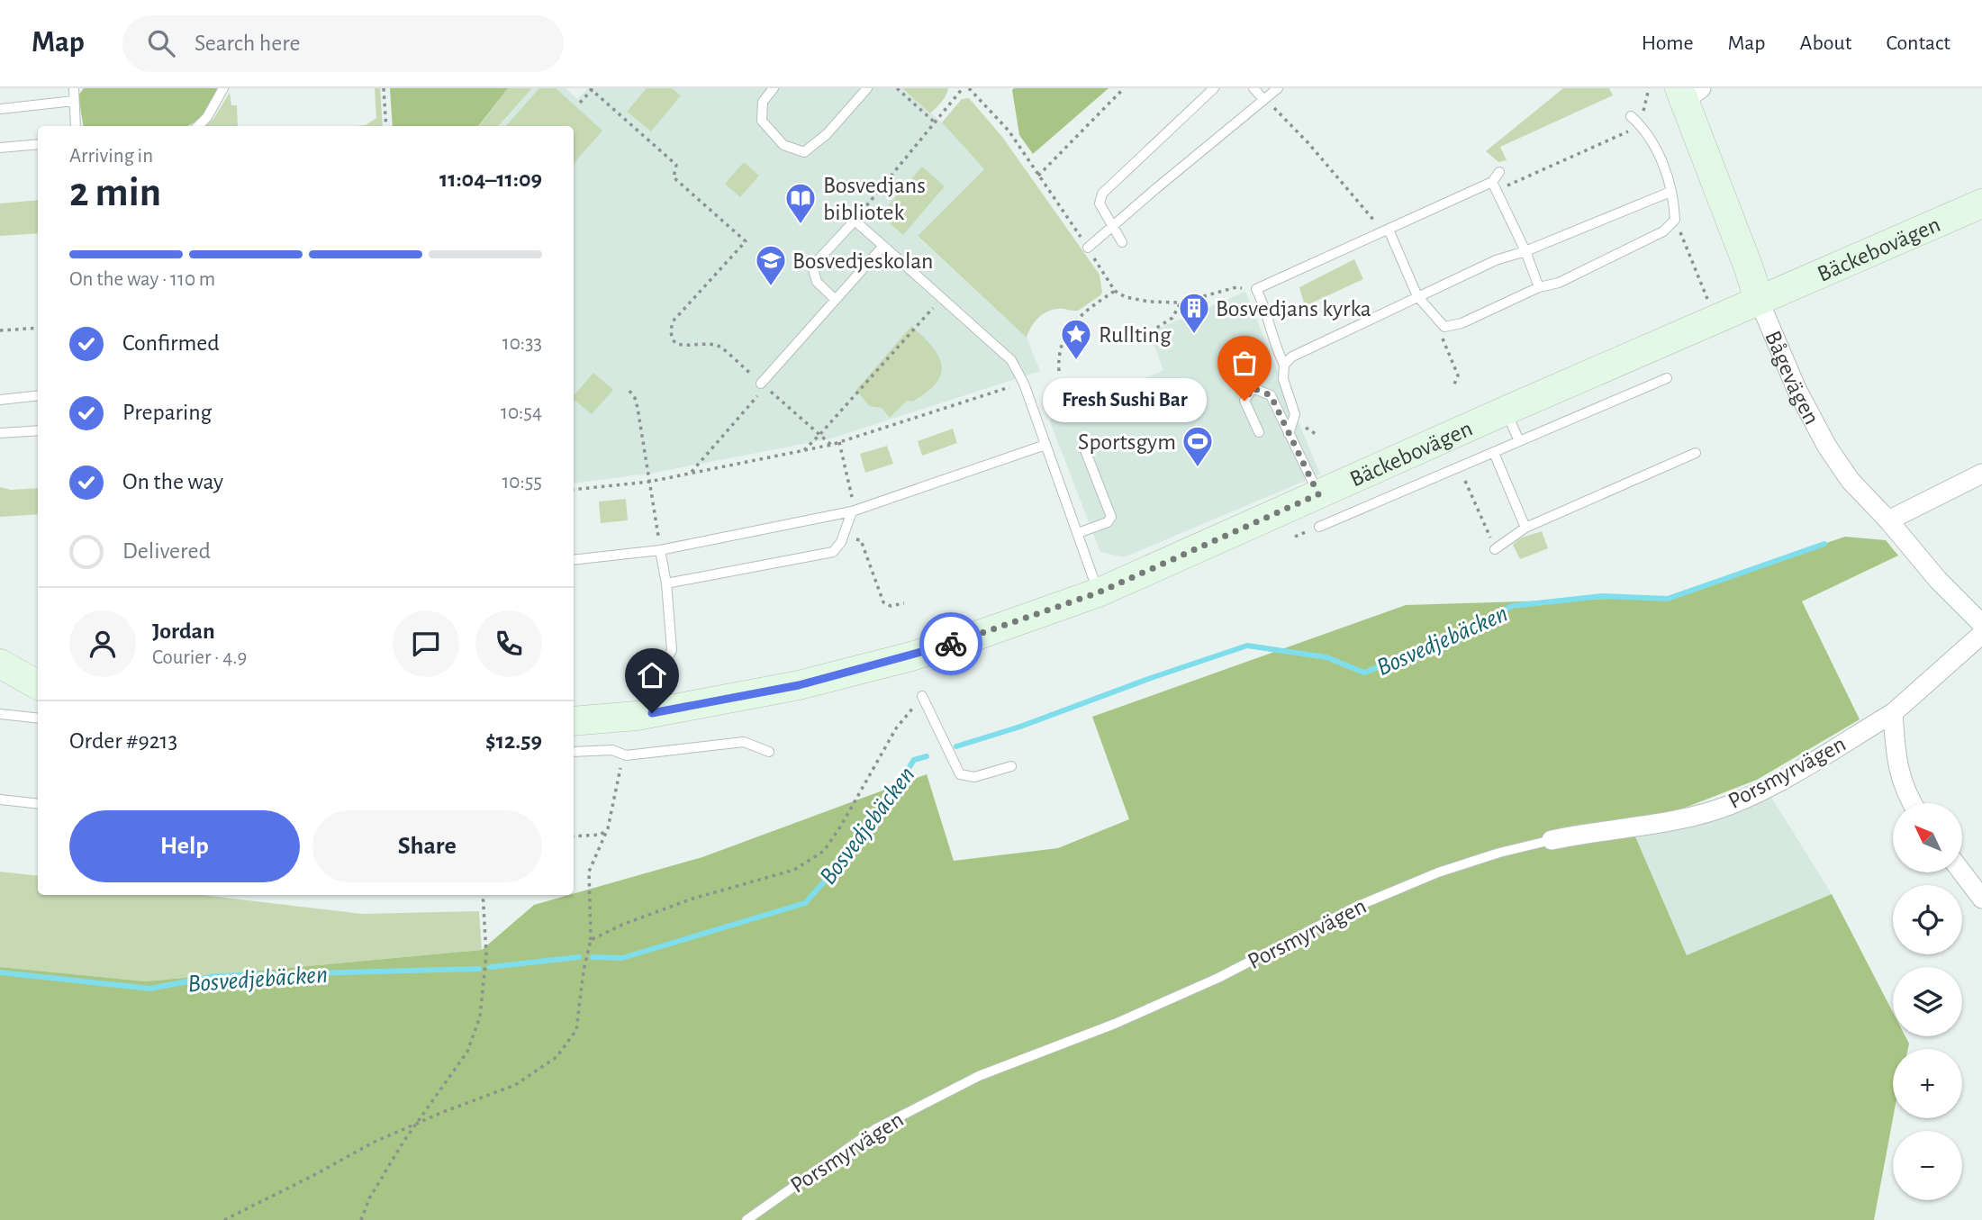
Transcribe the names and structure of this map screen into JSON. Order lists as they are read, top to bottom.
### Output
{
  "streets": {
    "street": ["Bäckebovägen", "Bågevägen", "Porsmyrvägen"]
  },
  "crossings": [
    ["Bäckebovägen", "Bågevägen"]
  ],
  "water": ["Bosvedjebäcken"],
  "places": {
    "library": ["Bosvedjans bibliotek"],
    "school or university": ["Bosvedjeskolan"],
    "building": ["Bosvedjans kyrka"],
    "place": ["Rullting"],
    "other": ["Fresh Sushi Bar"],
    "sports": ["Sportsgym"]
  },
  "north": "top left",
  "page": {
    "header": "Map",
    "search": "Search here",
    "nav": [
      "Home",
      "Map",
      "About",
      "Contact"
    ],
    "heading": ["2 min", "Arriving in", "11:04–11:09"],
    "panel": [
      "Jordan",
      "Courier · 4.9",
      "Order #9213",
      "$12.59"
    ],
    "bar": "On the way · 110 m",
    "list": [
      ["Confirmed", "10:33"],
      ["Preparing", "10:54"],
      ["On the way", "10:55"],
      "Delivered"
    ],
    "bubble": "Fresh Sushi Bar",
    "buttons": ["Help", "Share"],
    "map_buttons": ["+", "−"]
  }
}
